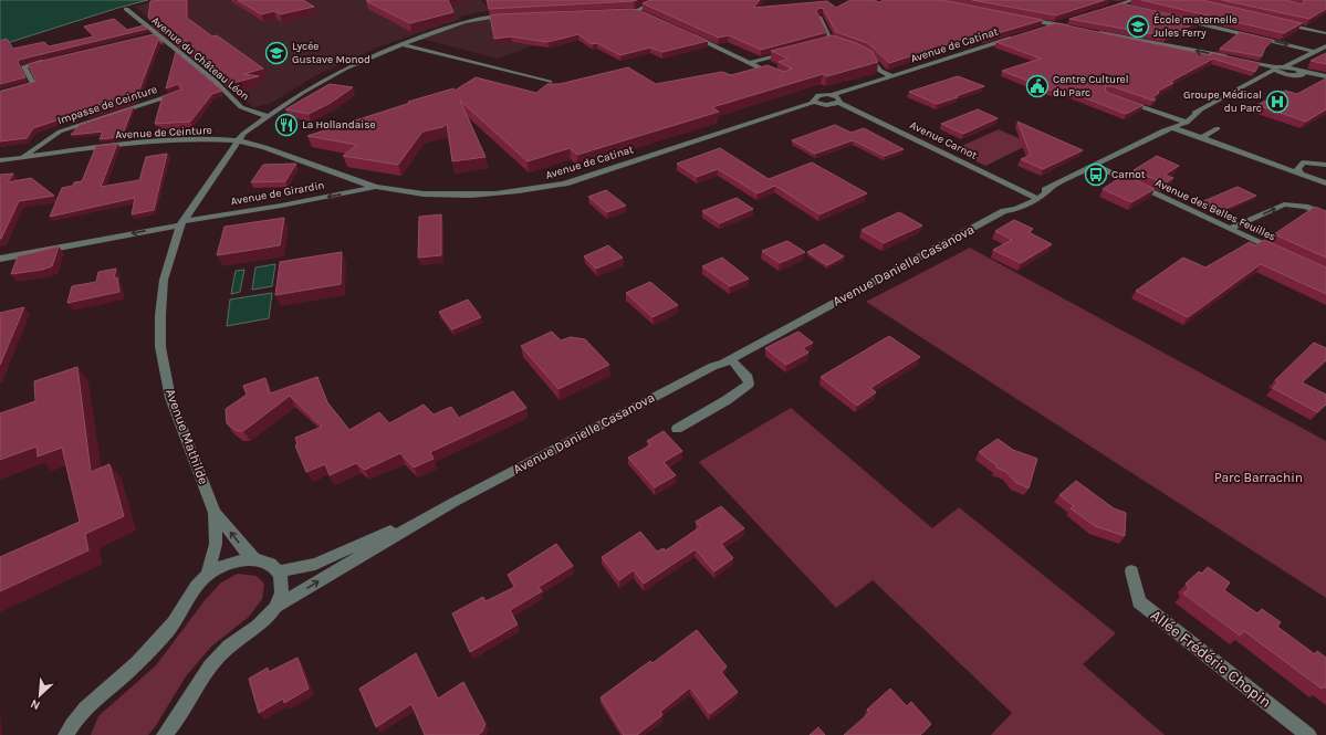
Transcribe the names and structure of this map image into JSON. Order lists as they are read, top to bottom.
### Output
{
  "streets": {
    "street": [
      "Avenue de Catinat",
      "Avenue du Château Léon",
      "Impasse de Ceinture",
      "Avenue de Ceinture",
      "Avenue Carnot",
      "Avenue de Girardin",
      "Avenue des Belles Feuilles",
      "Avenue Danielle Casanova",
      "Avenue Mathilde",
      "Allée Frédéric Chopin"
    ]
  },
  "crossings": [
    ["Avenue de Catinat", "Avenue de Ceinture"],
    ["Avenue de Catinat", "Avenue Carnot"],
    ["Avenue de Catinat", "Avenue de Girardin"],
    ["Avenue de Catinat", "Avenue Mathilde"],
    ["Impasse de Ceinture", "Avenue de Ceinture"],
    ["Avenue de Ceinture", "Avenue Mathilde"],
    ["Avenue Carnot", "Avenue Danielle Casanova"],
    ["Avenue de Girardin", "Avenue Mathilde"],
    ["Avenue des Belles Feuilles", "Avenue Danielle Casanova"]
  ],
  "one_way": ["Avenue de Girardin"],
  "parks": ["Parc Barrachin"],
  "places": {
    "school or university": ["École maternelle Jules Ferry", "Lycée Gustave Monod"],
    "public building": ["Centre Culturel du Parc"],
    "hospital": ["Groupe Médical du Parc"],
    "restaurant": ["La Hollandaise"],
    "bus stop": ["Carnot"]
  },
  "north": "bottom left"
}
